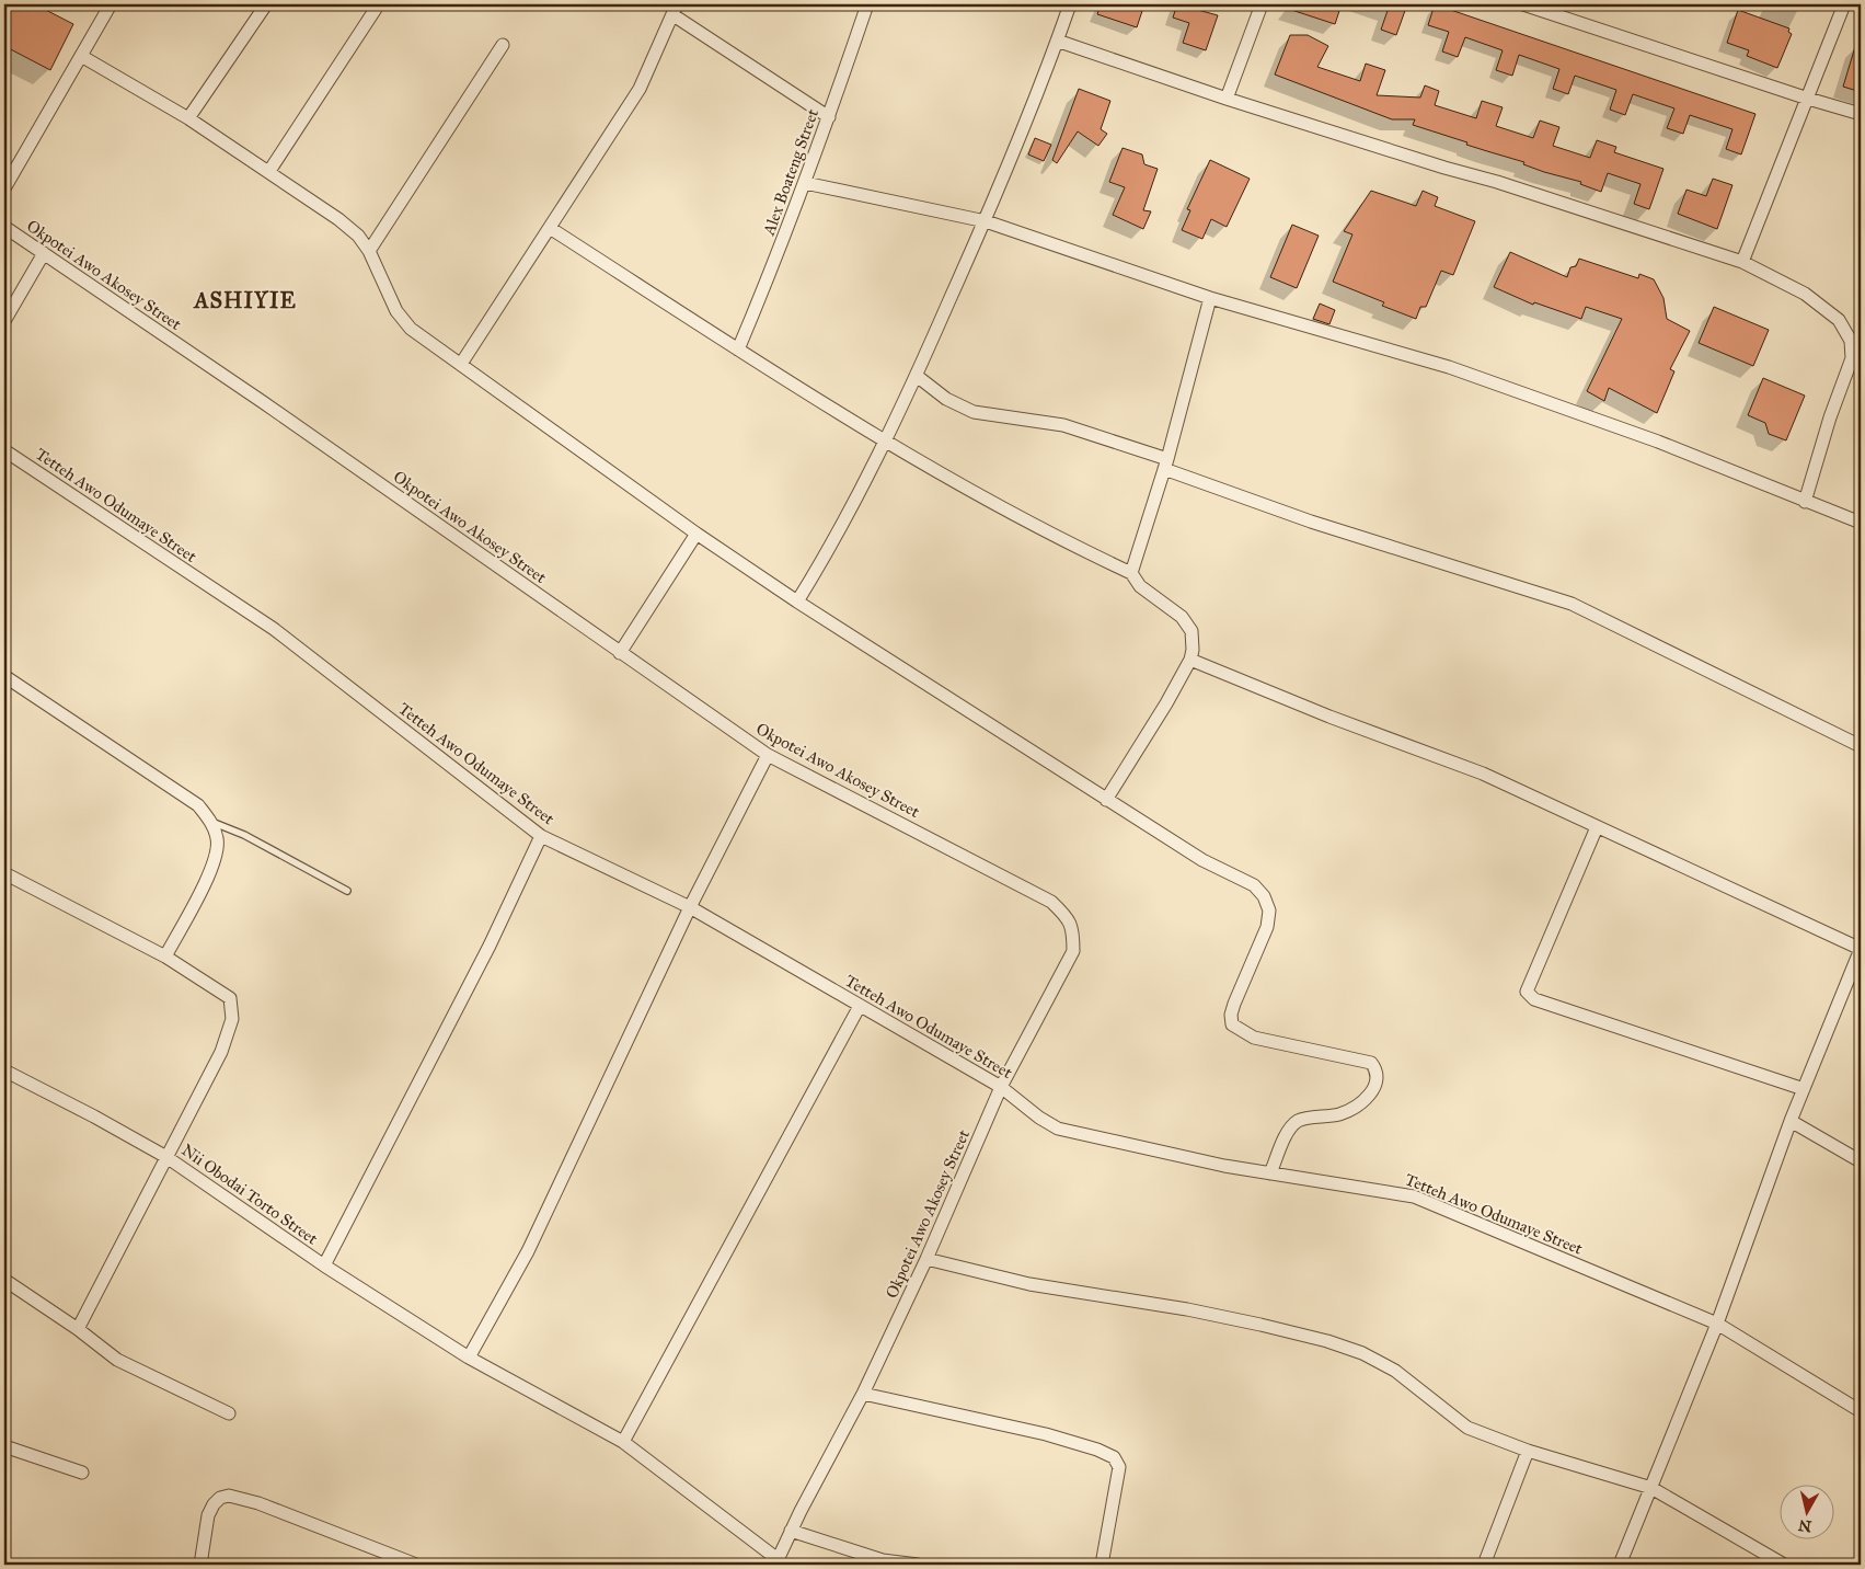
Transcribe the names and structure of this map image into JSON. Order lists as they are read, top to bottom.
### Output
{
  "streets": {
    "street": [
      "Alex Boateng Street",
      "Okpotei Awo Akosey Street",
      "Tetteh Awo Odumaye Street",
      "Nii Obodai Torto Street"
    ]
  },
  "crossings": [
    ["Okpotei Awo Akosey Street", "Tetteh Awo Odumaye Street"],
    ["Okpotei Awo Akosey Street", "Nii Obodai Torto Street"]
  ],
  "districts": ["ASHIYIE"],
  "north": "bottom"
}
